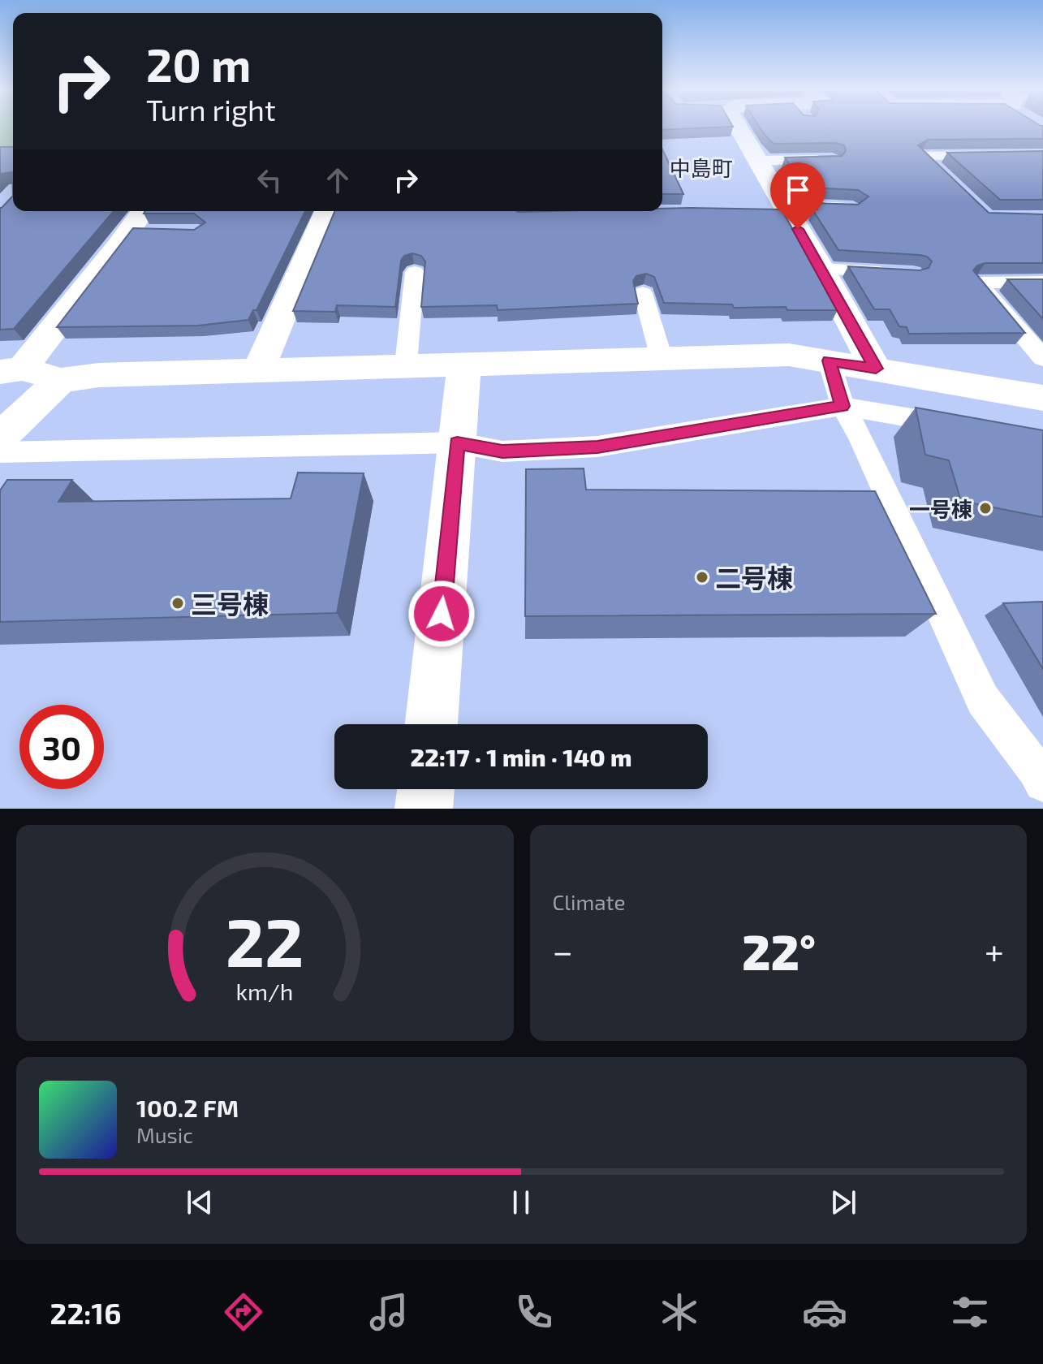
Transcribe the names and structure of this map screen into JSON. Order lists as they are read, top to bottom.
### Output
{
  "districts": ["中島町"],
  "places": ["一号棟", "二号棟", "三号棟"],
  "page": {
    "turn": ["20 m", "Turn right"],
    "limit": "30",
    "trip": "22:17 · 1 min · 140 m",
    "tile": "Climate",
    "heat": ["−", "22°", "+"],
    "song": ["100.2 FM", "Music"],
    "tabs": "22:16",
    "gauge": ["22", "km/h"]
  }
}
